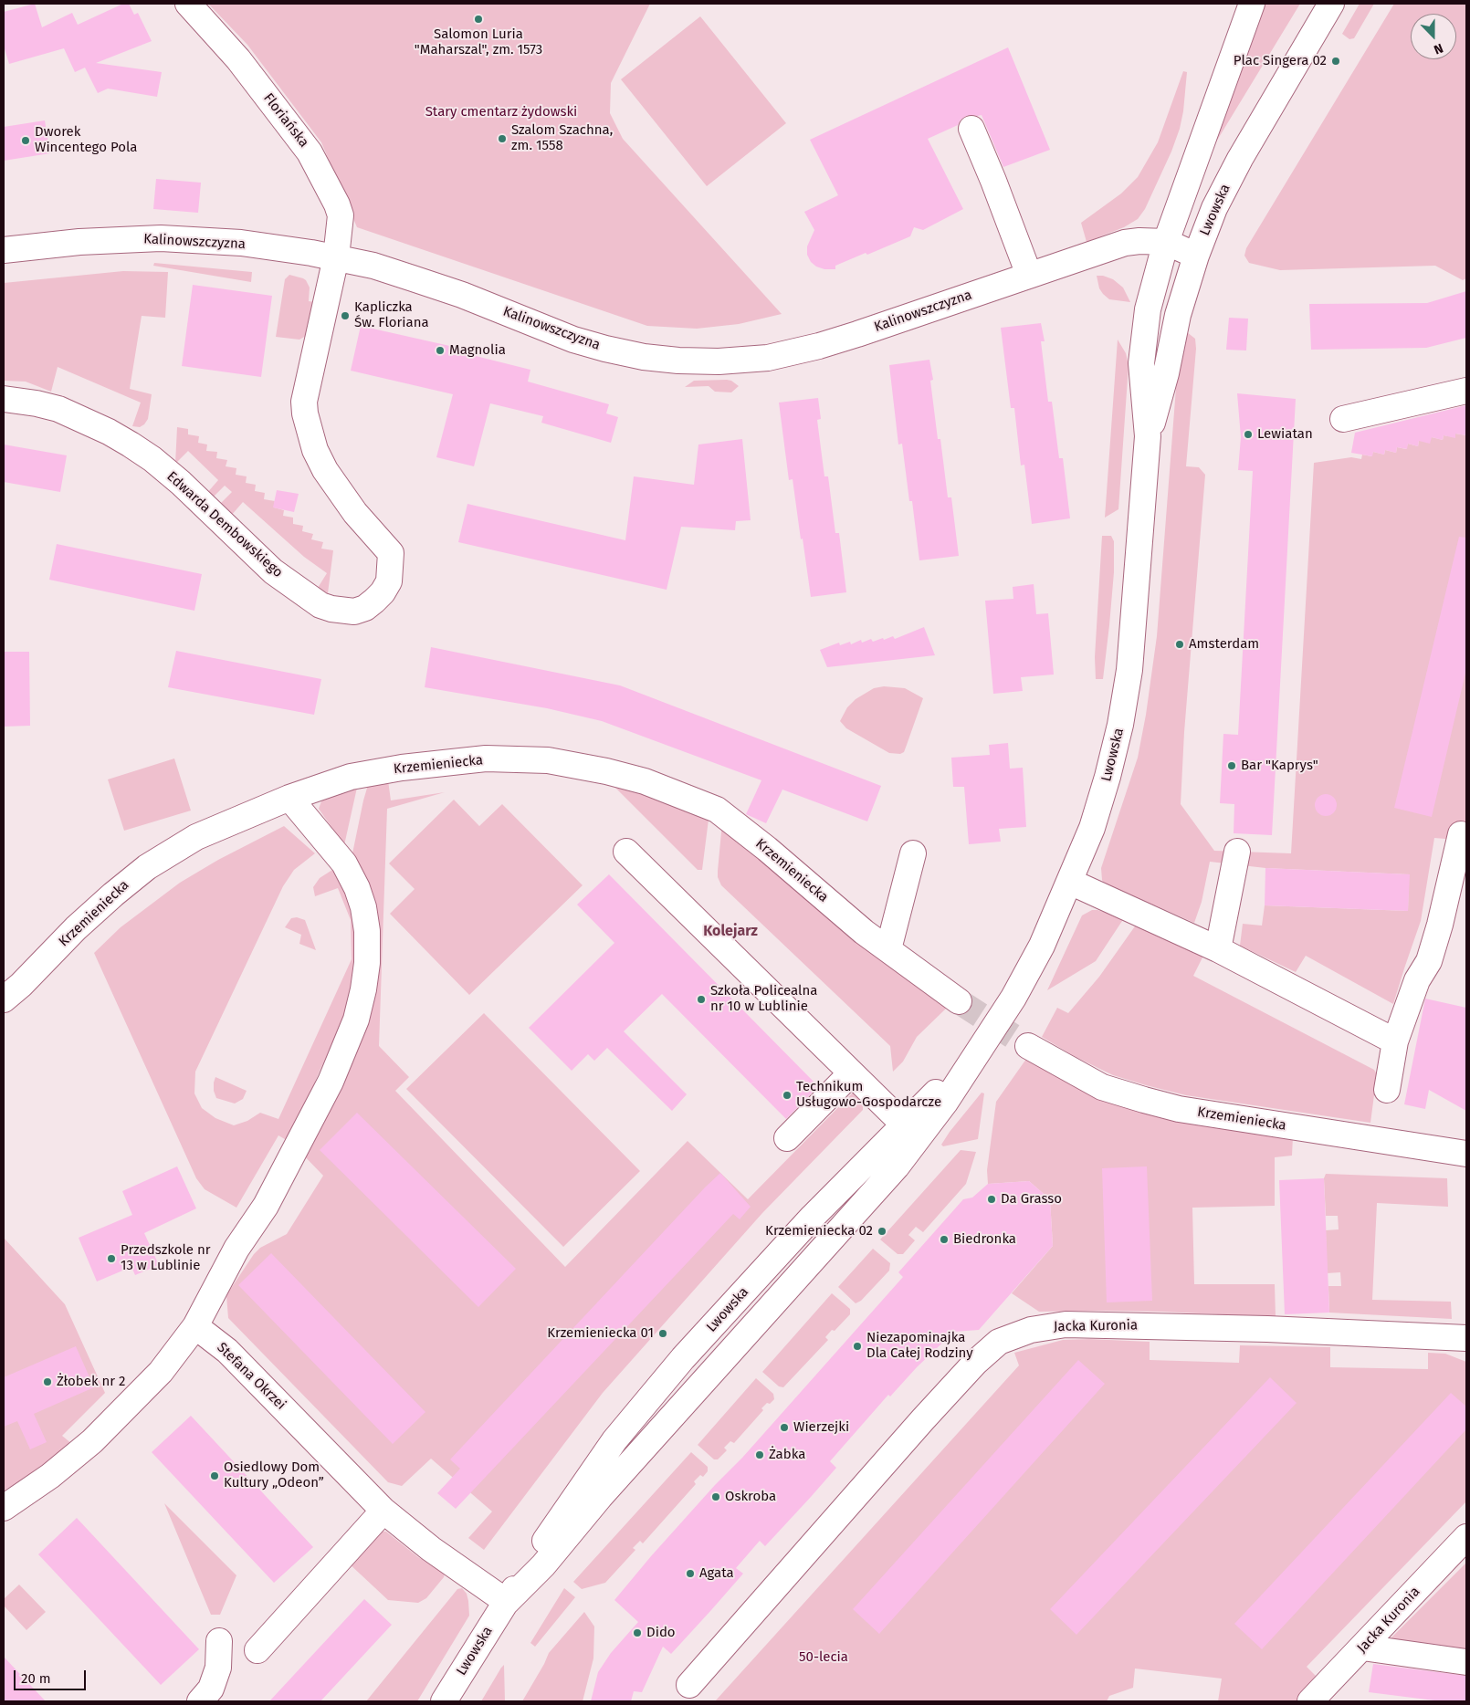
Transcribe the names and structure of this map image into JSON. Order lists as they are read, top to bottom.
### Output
{
  "streets": {
    "street": [
      "Floriańska",
      "Lwowska",
      "Kalinowszczyzna",
      "Edwarda Dembowskiego",
      "Krzemieniecka",
      "Jacka Kuronia",
      "Stefana Okrzei"
    ]
  },
  "crossings": [
    ["Floriańska", "Kalinowszczyzna"],
    ["Floriańska", "Edwarda Dembowskiego"],
    ["Lwowska", "Kalinowszczyzna"],
    ["Lwowska", "Stefana Okrzei"],
    ["Kalinowszczyzna", "Edwarda Dembowskiego"]
  ],
  "districts": ["Kolejarz"],
  "parks": ["Stary cmentarz żydowski", "50-lecia"],
  "places": [
    "Salomon Luria \"Maharszal\", zm. 1573",
    "Plac Singera 02",
    "Szalom Szachna, zm. 1558",
    "Dworek Wincentego Pola",
    "Kapliczka Św. Floriana",
    "Magnolia",
    "Lewiatan",
    "Amsterdam",
    "Bar \"Kaprys\"",
    "Szkoła Policealna nr 10 w Lublinie",
    "Technikum Usługowo-Gospodarcze",
    "Da Grasso",
    "Krzemieniecka 02",
    "Biedronka",
    "Przedszkole nr 13 w Lublinie",
    "Krzemieniecka 01",
    "Niezapominajka Dla Całej Rodziny",
    "Żłobek nr 2",
    "Wierzejki",
    "Żabka",
    "Osiedlowy Dom Kultury „Odeon”",
    "Oskroba",
    "Agata",
    "Dido"
  ],
  "scale_bar": "20 m",
  "north": "bottom"
}
